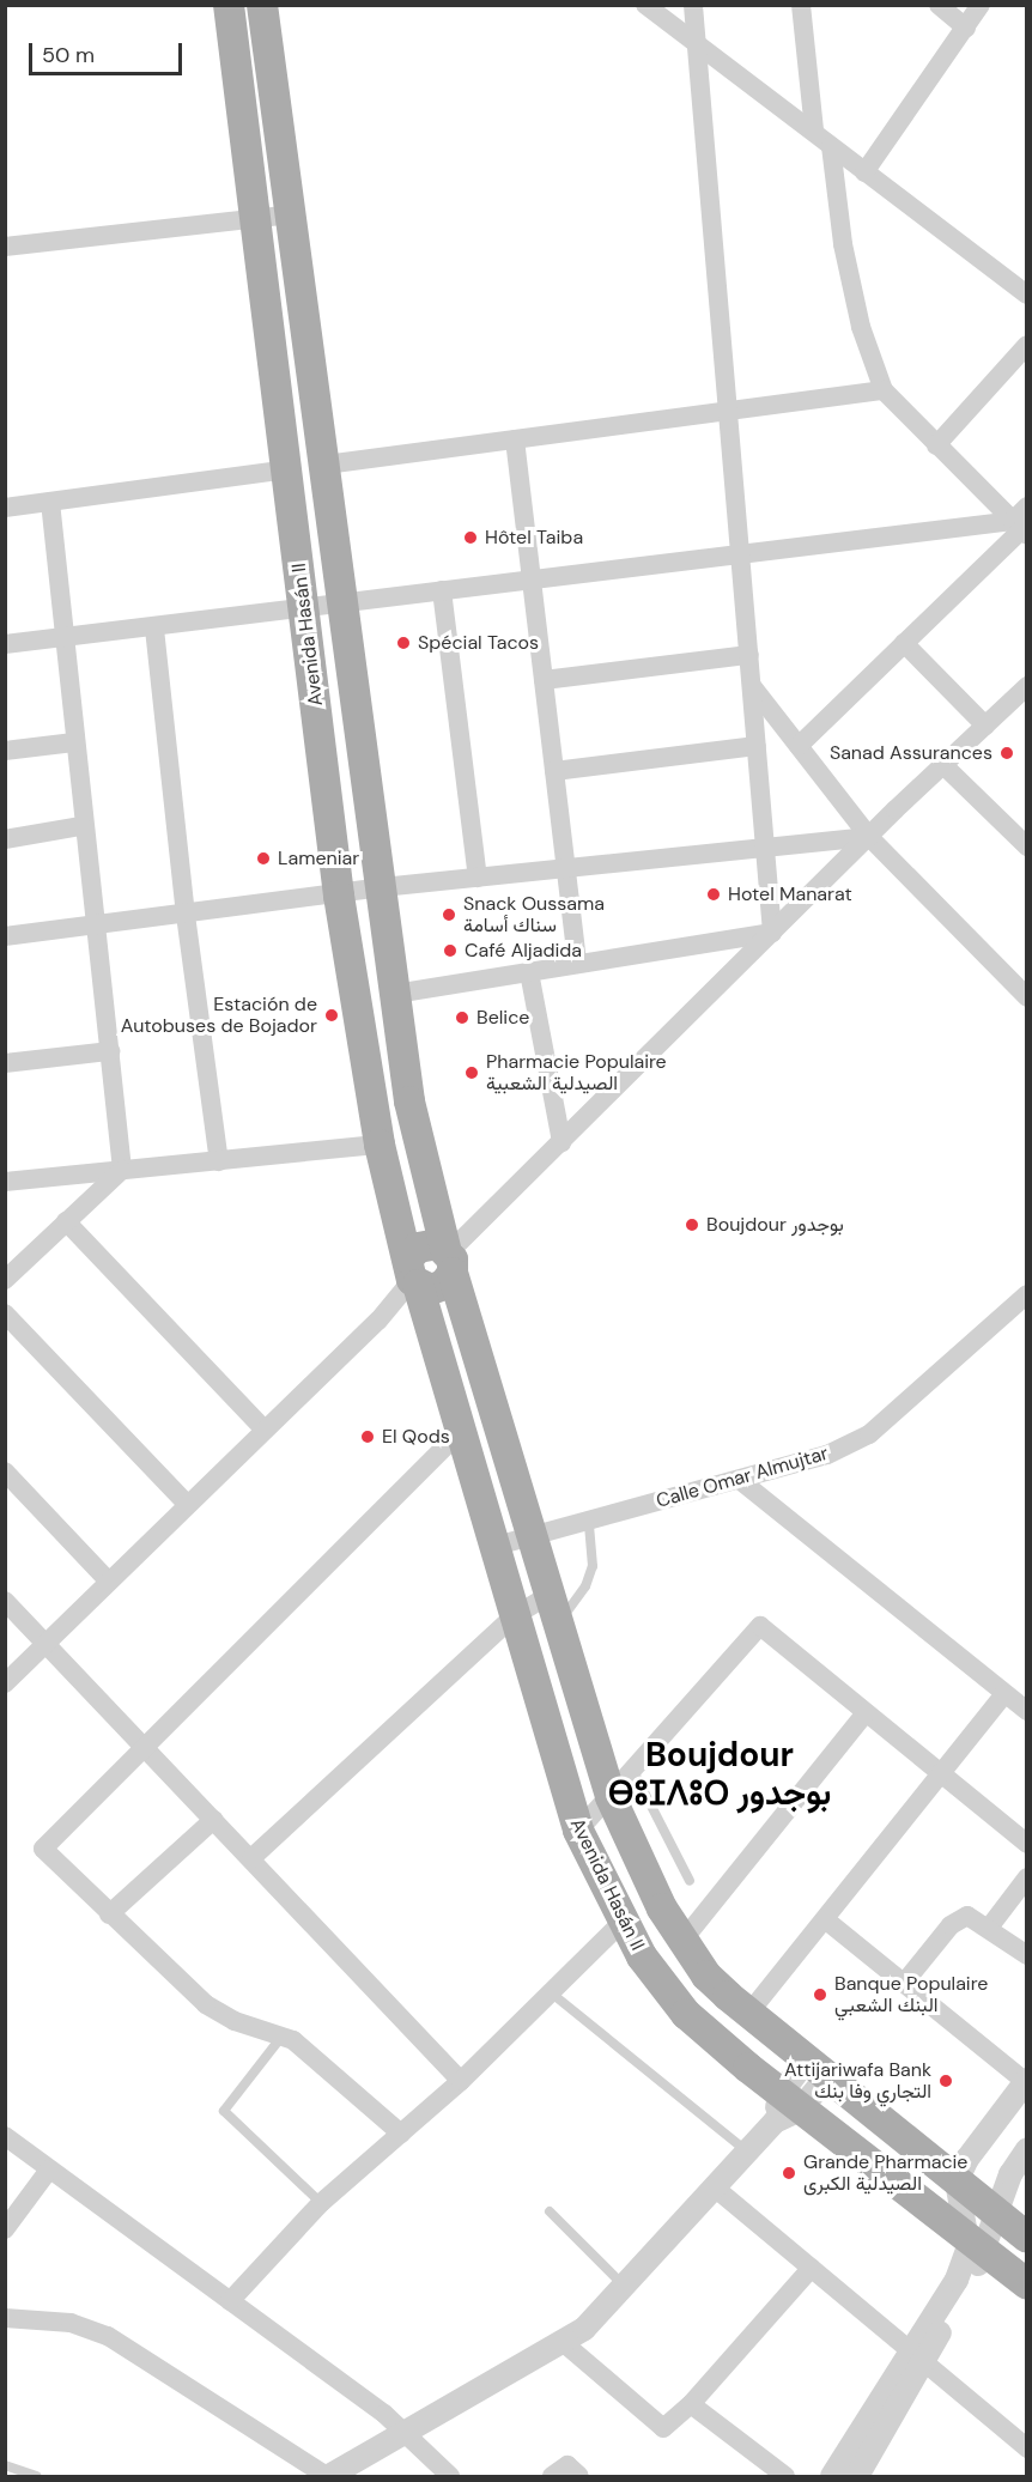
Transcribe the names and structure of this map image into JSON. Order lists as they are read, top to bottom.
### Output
{
  "streets": {
    "main road": ["Avenida Hasán II"],
    "street": ["Calle Omar Almujtar"]
  },
  "crossings": [
    ["Avenida Hasán II", "Calle Omar Almujtar"]
  ],
  "districts": ["Boujdour ⴱⵓⵊⴷⵓⵔ بوجدور"],
  "places": [
    "Hôtel Taiba",
    "Spécial Tacos",
    "Sanad Assurances",
    "Lameniar",
    "Hotel Manarat",
    "Snack Oussama سناك أسامة",
    "Café Aljadida",
    "Estación de Autobuses de Bojador",
    "Belice",
    "Pharmacie Populaire الصيدلية الشعبية",
    "Boujdour بوجدور",
    "El Qods",
    "Banque Populaire البنك الشعبي",
    "Attijariwafa Bank التجاري وفا بنك",
    "Grande Pharmacie الصيدلية الكبرى"
  ],
  "scale_bar": "50 m"
}
